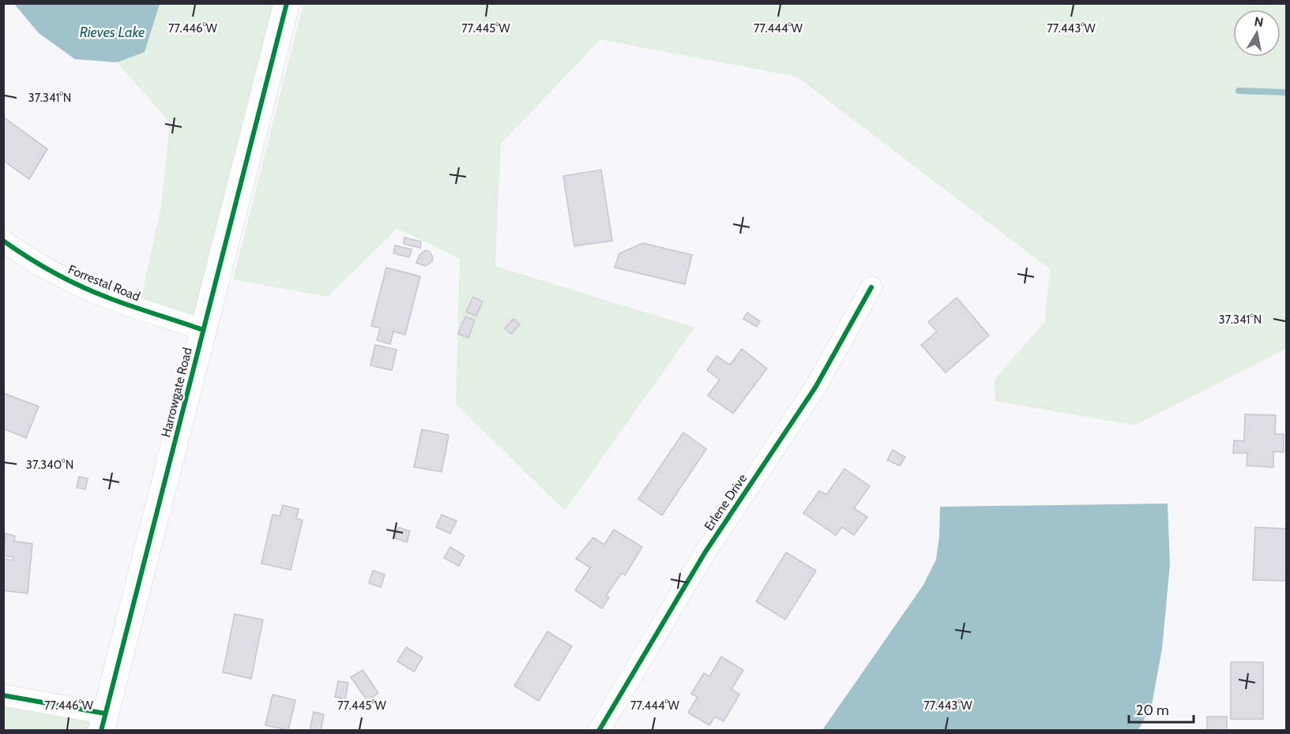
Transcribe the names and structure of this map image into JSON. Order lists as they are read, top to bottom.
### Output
{
  "streets": {
    "main road": ["Harrowgate Road"],
    "street": ["Forrestal Road", "Erlene Drive"]
  },
  "crossings": [
    ["Forrestal Road", "Harrowgate Road"]
  ],
  "water": ["Rieves Lake"],
  "scale_bar": "20 m",
  "north": "top",
  "coordinates": [
    "77.446°W",
    "77.445°W",
    "77.444°W",
    "77.443°W",
    "37.341°N",
    "37.340°N"
  ]
}
